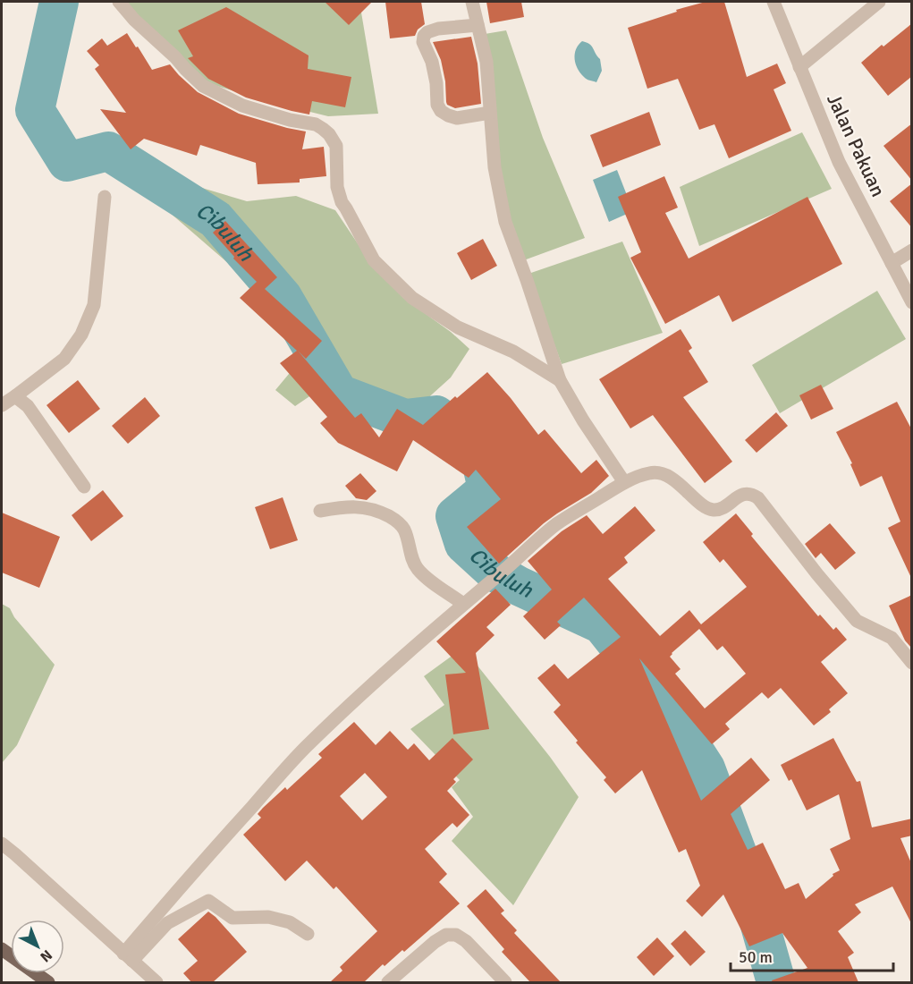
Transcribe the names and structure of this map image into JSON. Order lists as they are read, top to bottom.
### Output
{
  "streets": {
    "street": ["Jalan Pakuan"]
  },
  "water": ["Cibuluh"],
  "scale_bar": "50 m",
  "north": "bottom right"
}
